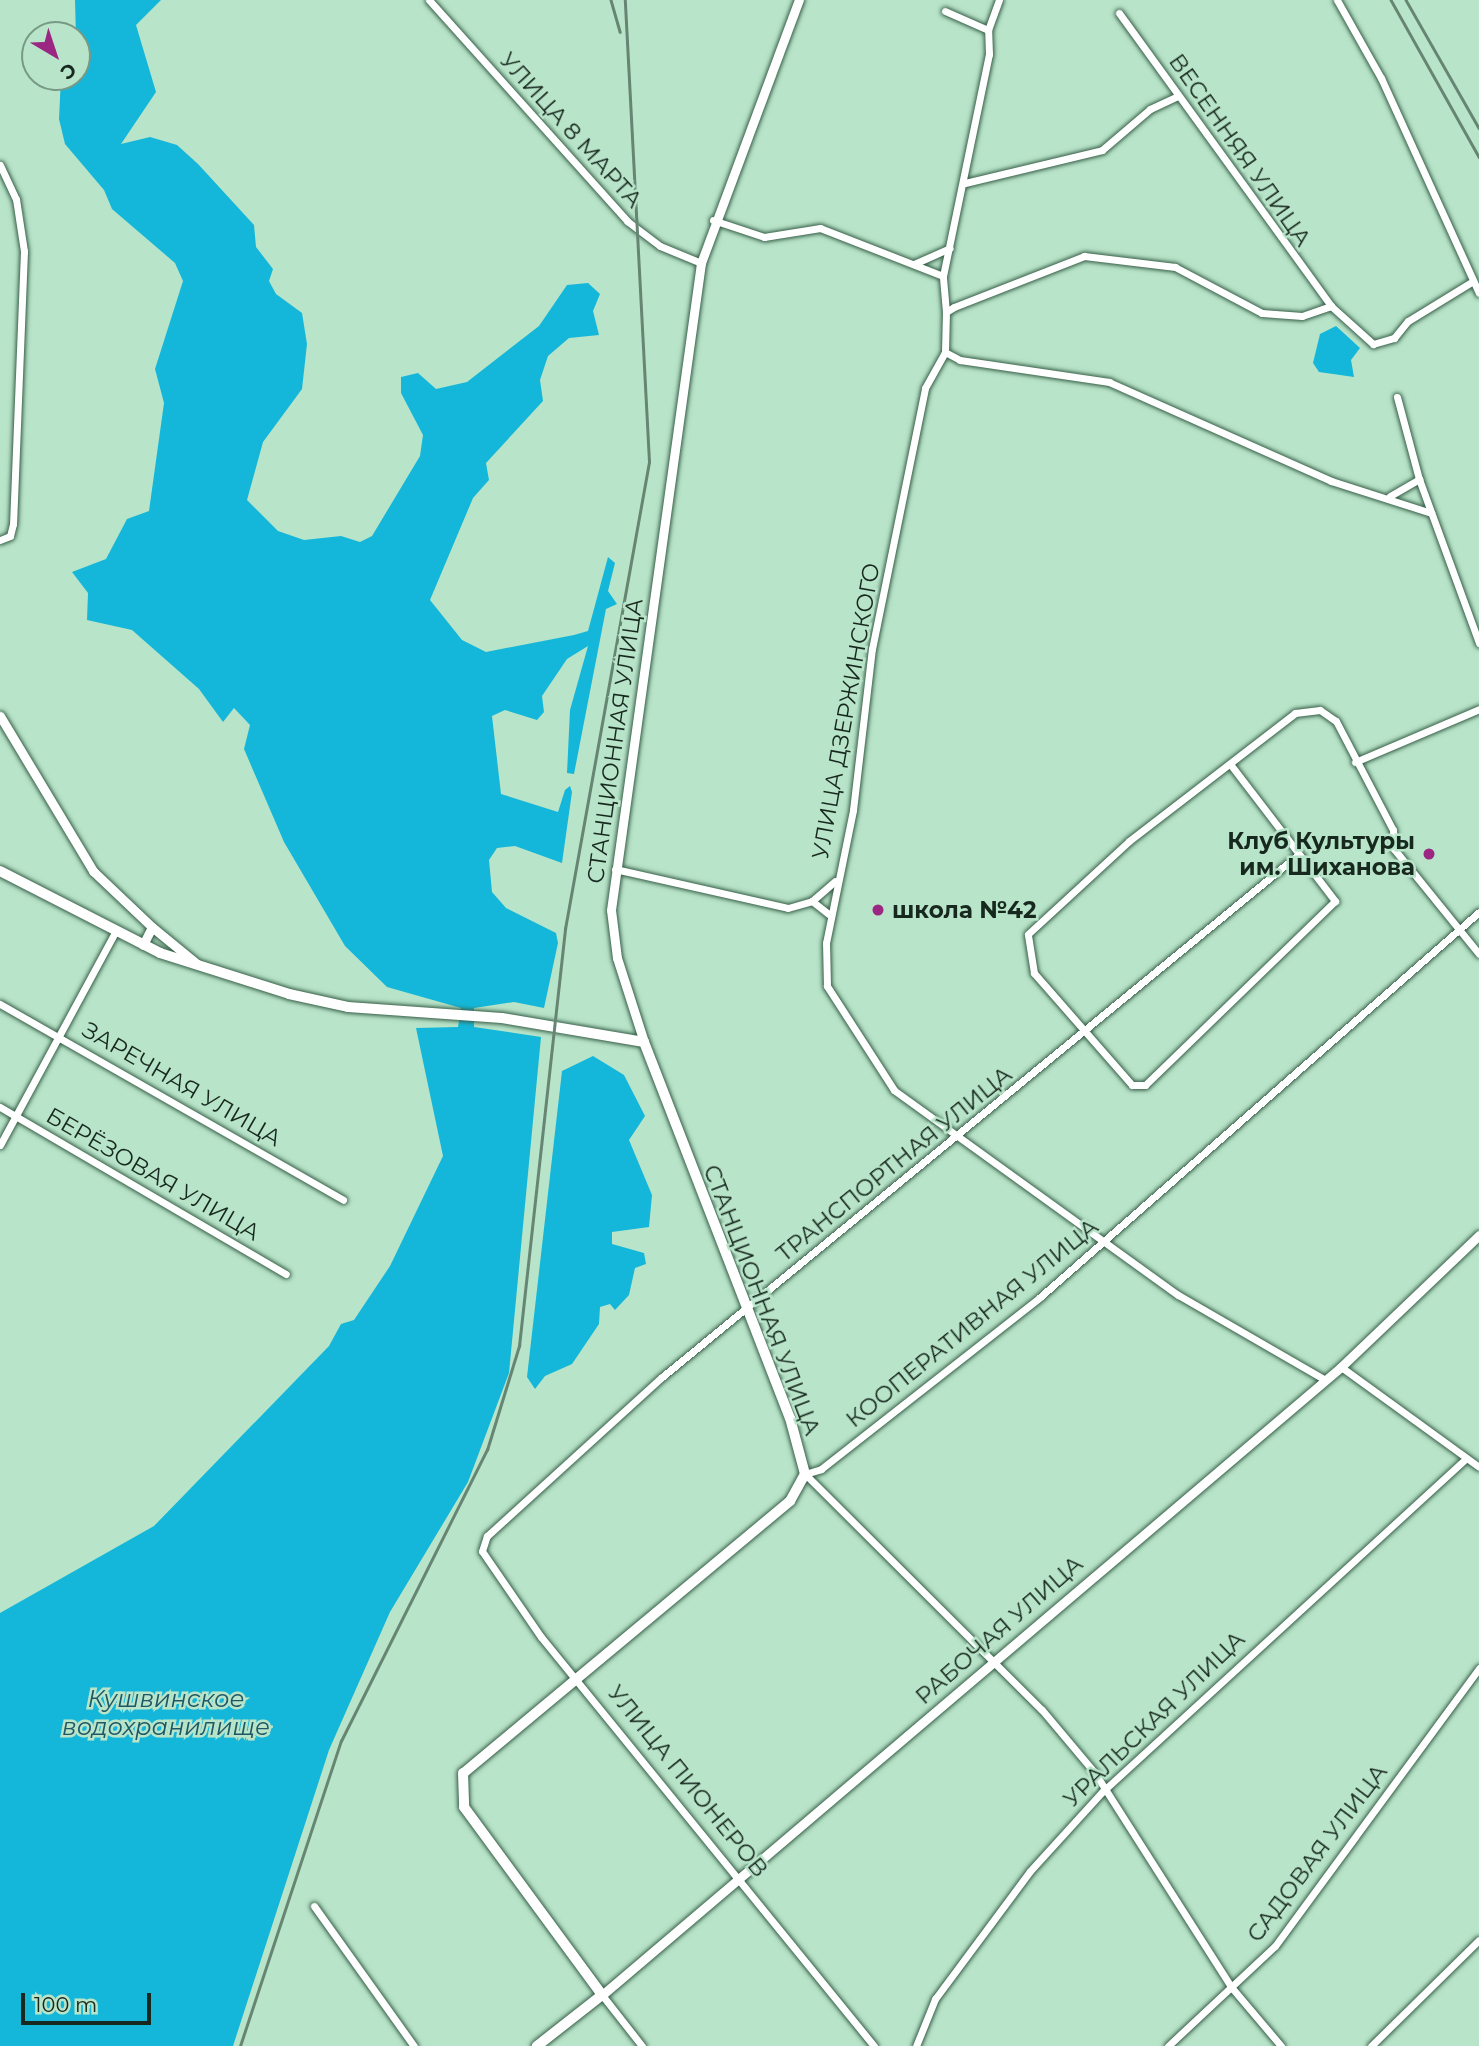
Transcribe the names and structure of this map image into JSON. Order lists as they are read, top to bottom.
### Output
{
  "streets": {
    "main road": ["СТАНЦИОННАЯ УЛИЦА", "КООПЕРАТИВНАЯ УЛИЦА", "РАБОЧАЯ УЛИЦА"],
    "street": [
      "УЛИЦА 8 МАРТА",
      "ВЕСЕННЯЯ УЛИЦА",
      "УЛИЦА ДЗЕРЖИНСКОГО",
      "ЗАРЕЧНАЯ УЛИЦА",
      "ТРАНСПОРТНАЯ УЛИЦА",
      "БЕРЁЗОВАЯ УЛИЦА",
      "УРАЛЬСКАЯ УЛИЦА",
      "УЛИЦА ПИОНЕРОВ",
      "САДОВАЯ УЛИЦА"
    ]
  },
  "crossings": [
    ["УЛИЦА 8 МАРТА", "СТАНЦИОННАЯ УЛИЦА"],
    ["УЛИЦА ДЗЕРЖИНСКОГО", "ТРАНСПОРТНАЯ УЛИЦА"],
    ["УЛИЦА ДЗЕРЖИНСКОГО", "КООПЕРАТИВНАЯ УЛИЦА"],
    ["УЛИЦА ДЗЕРЖИНСКОГО", "РАБОЧАЯ УЛИЦА"],
    ["СТАНЦИОННАЯ УЛИЦА", "ТРАНСПОРТНАЯ УЛИЦА"],
    ["СТАНЦИОННАЯ УЛИЦА", "КООПЕРАТИВНАЯ УЛИЦА"],
    ["ТРАНСПОРТНАЯ УЛИЦА", "УЛИЦА ПИОНЕРОВ"],
    ["КООПЕРАТИВНАЯ УЛИЦА", "РАБОЧАЯ УЛИЦА"],
    ["КООПЕРАТИВНАЯ УЛИЦА", "УЛИЦА ПИОНЕРОВ"],
    ["РАБОЧАЯ УЛИЦА", "УЛИЦА ПИОНЕРОВ"]
  ],
  "water": ["Кушвинское водохранилище"],
  "places": ["Клуб Культуры им. Шиханова", "школа №42"],
  "scale_bar": "100 m",
  "north": "bottom right"
}
